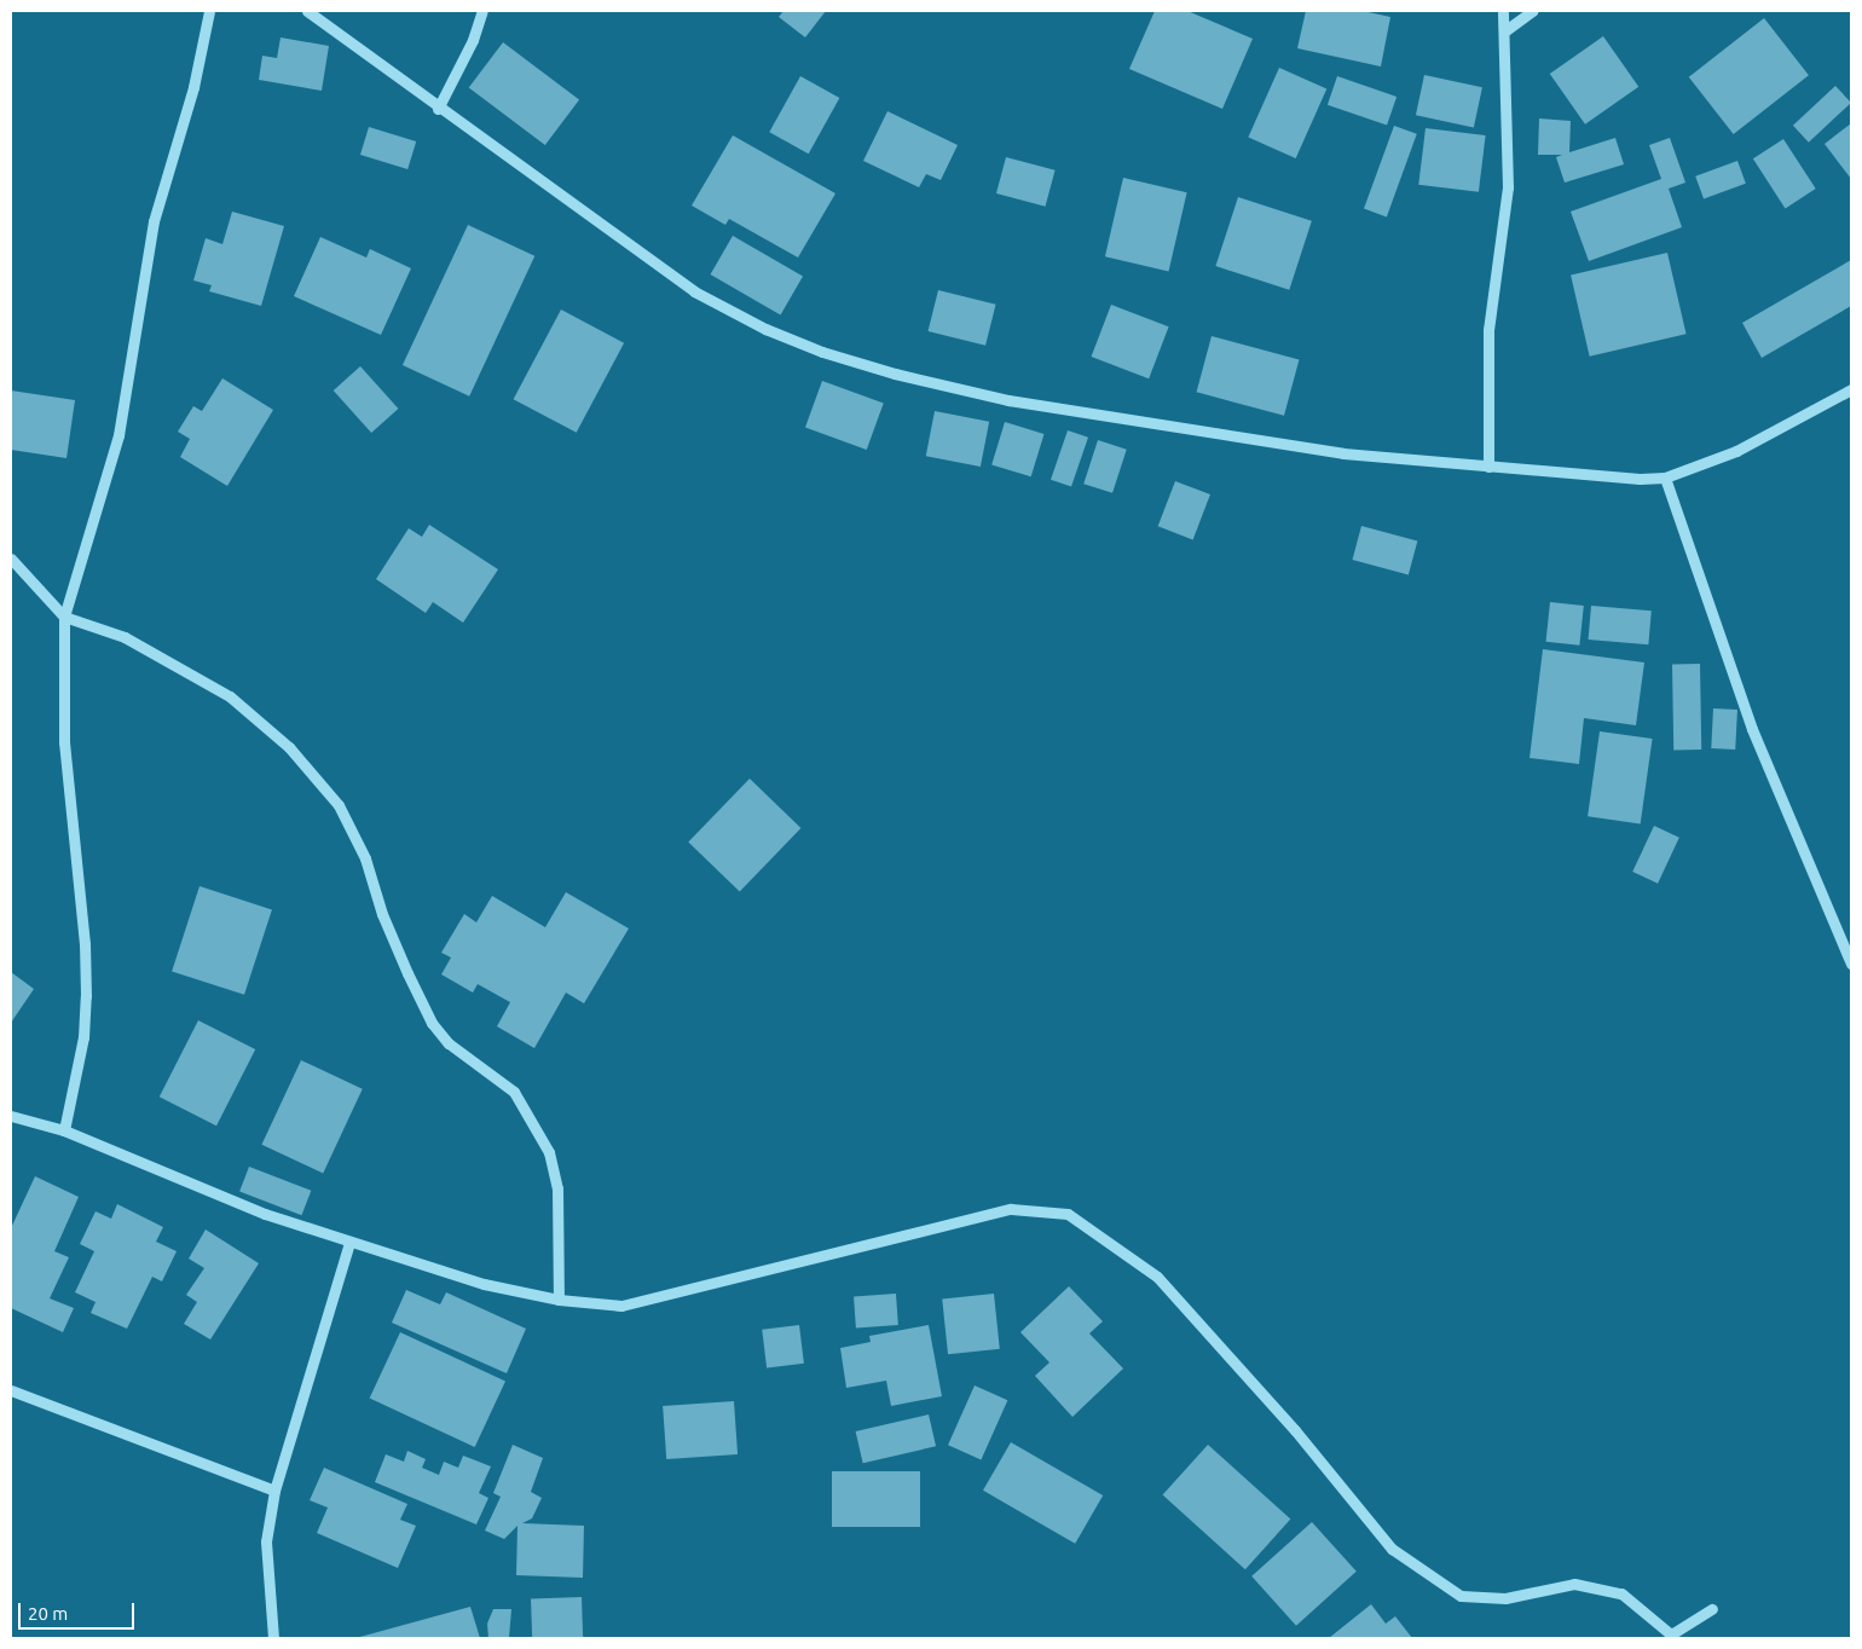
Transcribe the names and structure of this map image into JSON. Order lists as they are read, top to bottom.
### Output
{
  "scale_bar": "20 m"
}
